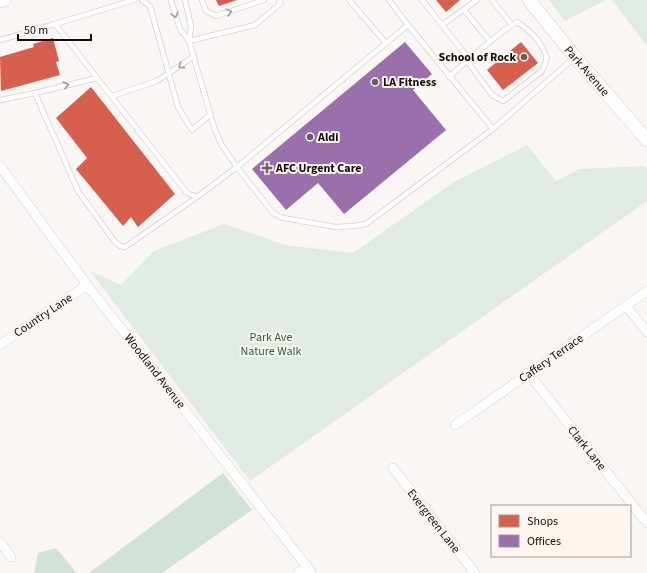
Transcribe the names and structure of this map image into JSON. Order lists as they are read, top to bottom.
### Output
{
  "streets": {
    "main road": ["Park Avenue"],
    "street": [
      "Country Lane",
      "Caffery Terrace",
      "Woodland Avenue",
      "Clark Lane",
      "Evergreen Lane"
    ]
  },
  "crossings": [
    ["Country Lane", "Woodland Avenue"],
    ["Caffery Terrace", "Clark Lane"]
  ],
  "parks": ["Park Ave Nature Walk"],
  "places": {
    "other": ["School of Rock", "LA Fitness", "Aldi"],
    "health": ["AFC Urgent Care"]
  },
  "legend": ["Shops", "Offices"],
  "scale_bar": "50 m"
}
